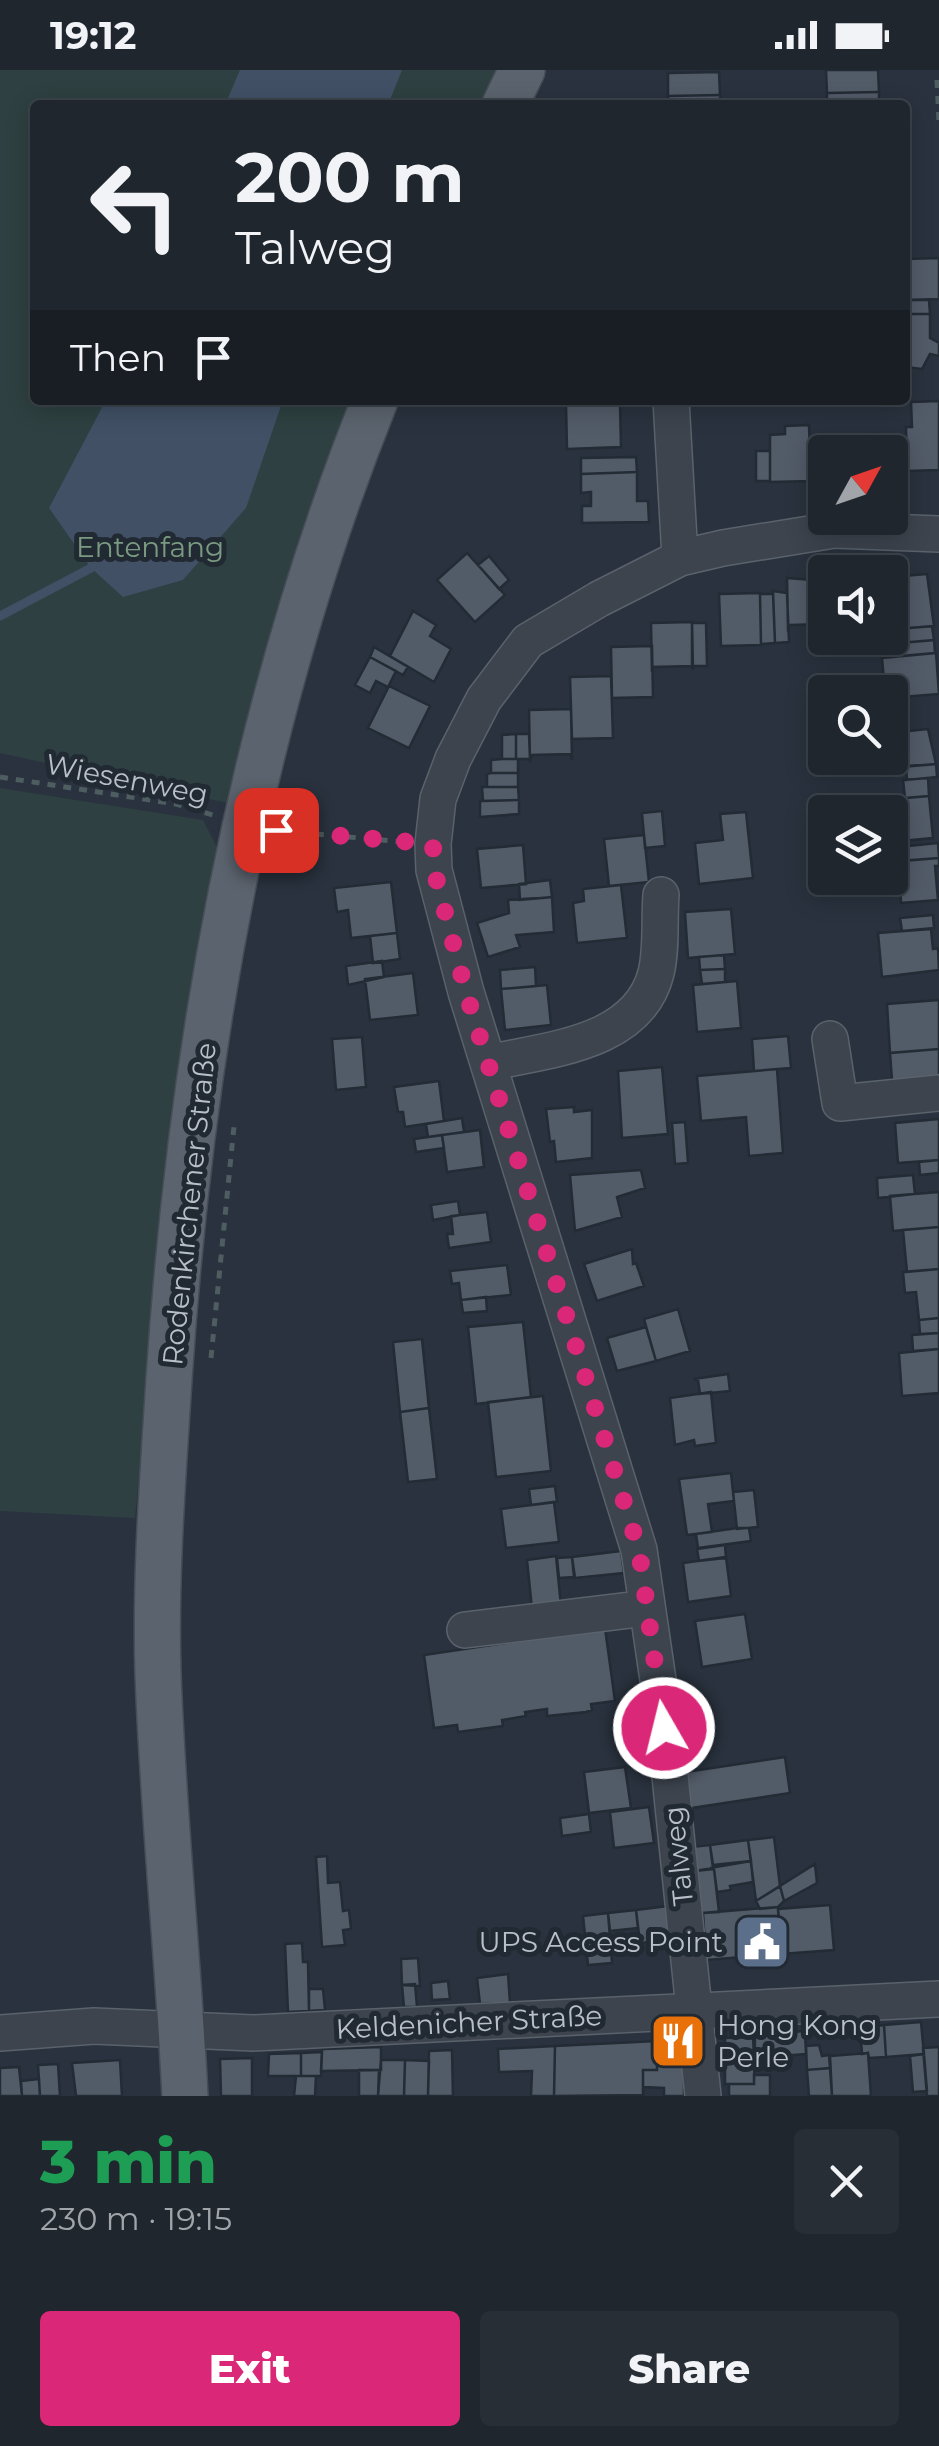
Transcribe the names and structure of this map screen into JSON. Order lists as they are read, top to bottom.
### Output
{
  "streets": {
    "main road": ["Rodenkirchener Straße"],
    "street": ["Talweg", "Keldenicher Straße"],
    "path": ["Wiesenweg"]
  },
  "crossings": [
    ["Wiesenweg", "Rodenkirchener Straße"],
    ["Rodenkirchener Straße", "Keldenicher Straße"],
    ["Talweg", "Keldenicher Straße"]
  ],
  "parks": ["Entenfang"],
  "places": {
    "public building": ["UPS Access Point"],
    "restaurant": ["Hong Kong Perle"]
  },
  "north": "top right",
  "page": {
    "status": "19:12",
    "turn": ["200 m", "Talweg"],
    "then": "Then",
    "heading": ["3 min", "230 m · 19:15"],
    "buttons": ["Exit", "Share"]
  }
}
